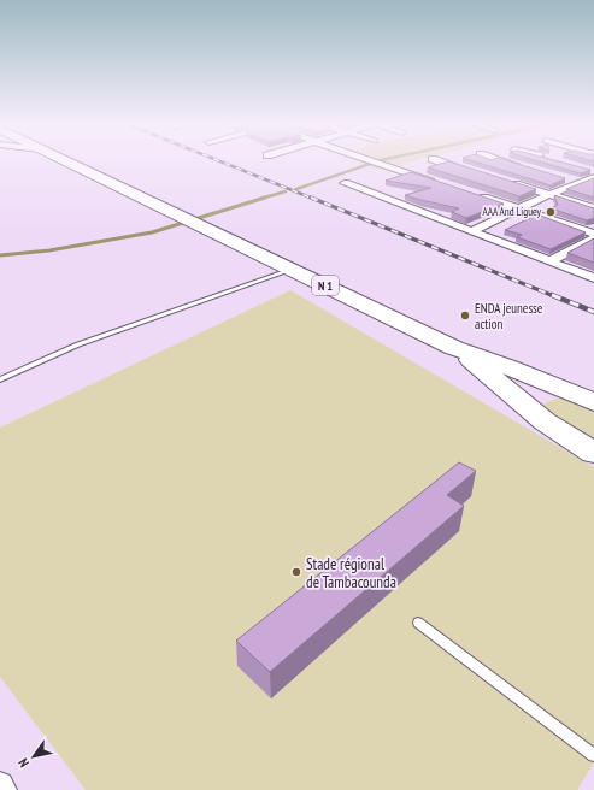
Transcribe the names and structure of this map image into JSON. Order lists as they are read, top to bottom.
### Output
{
  "streets": {
    "highway": ["N 1"]
  },
  "places": ["AAA And Liguey", "ENDA jeunesse action", "Stade régional de Tambacounda"],
  "north": "bottom left"
}
